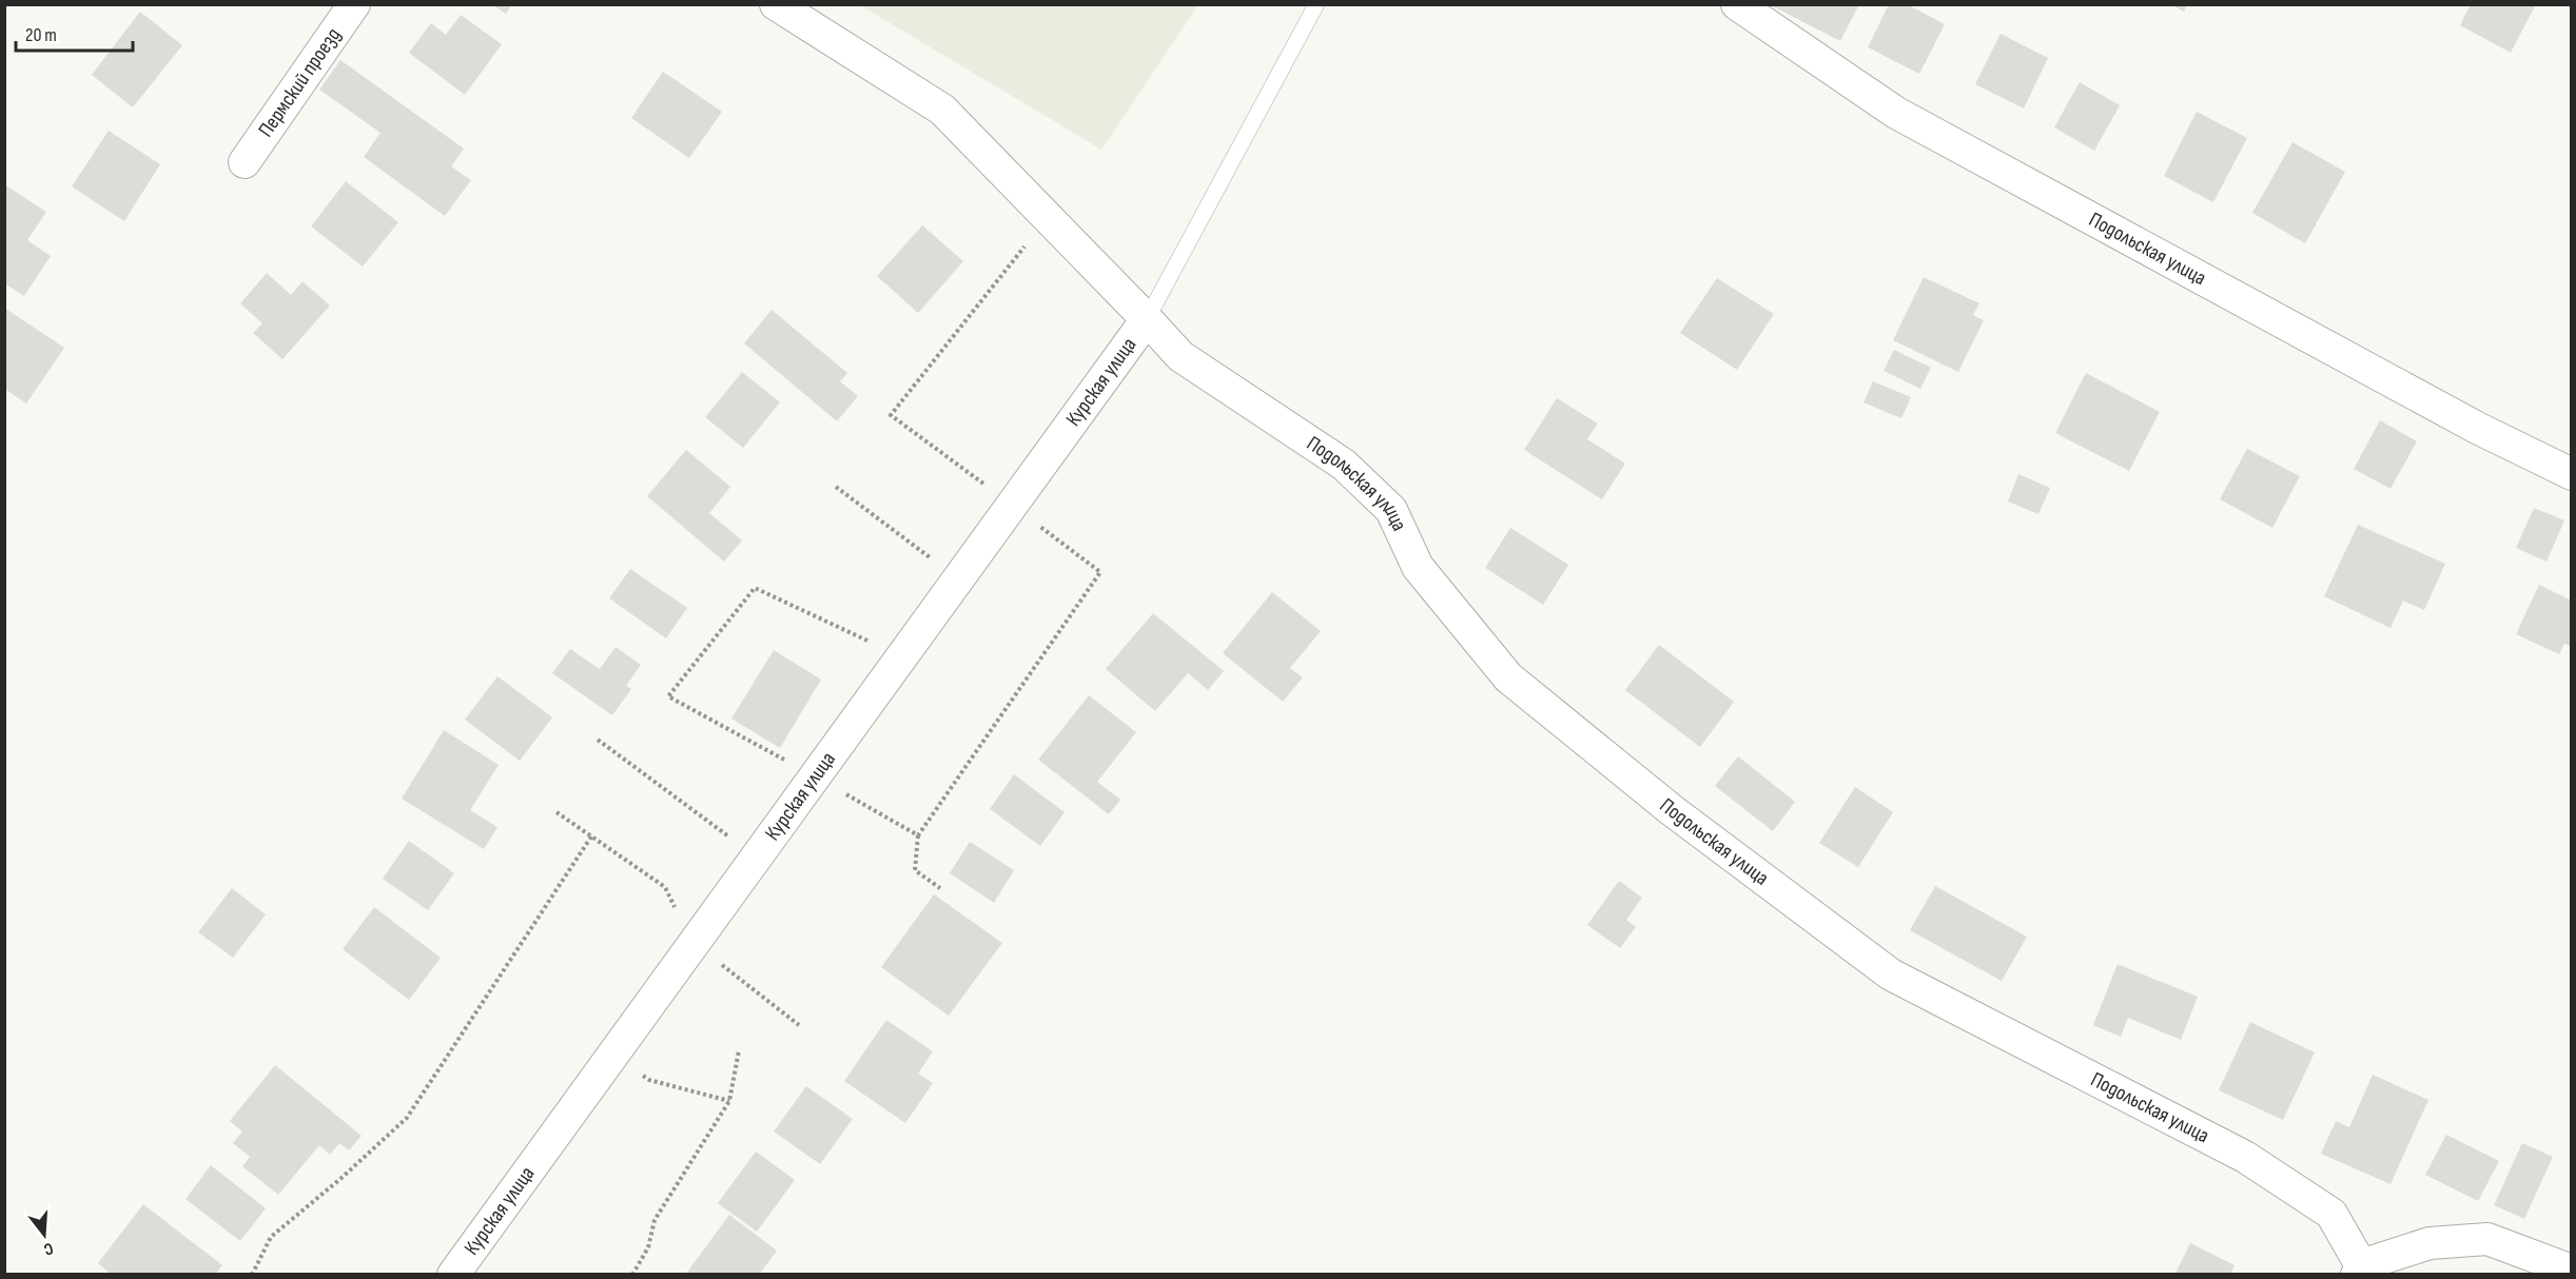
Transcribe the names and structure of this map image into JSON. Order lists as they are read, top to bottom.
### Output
{
  "streets": {
    "street": ["Пермский проезд", "Подольская улица", "Курская улица"]
  },
  "crossings": [
    ["Подольская улица", "Курская улица"]
  ],
  "scale_bar": "20 m",
  "north": "bottom"
}
